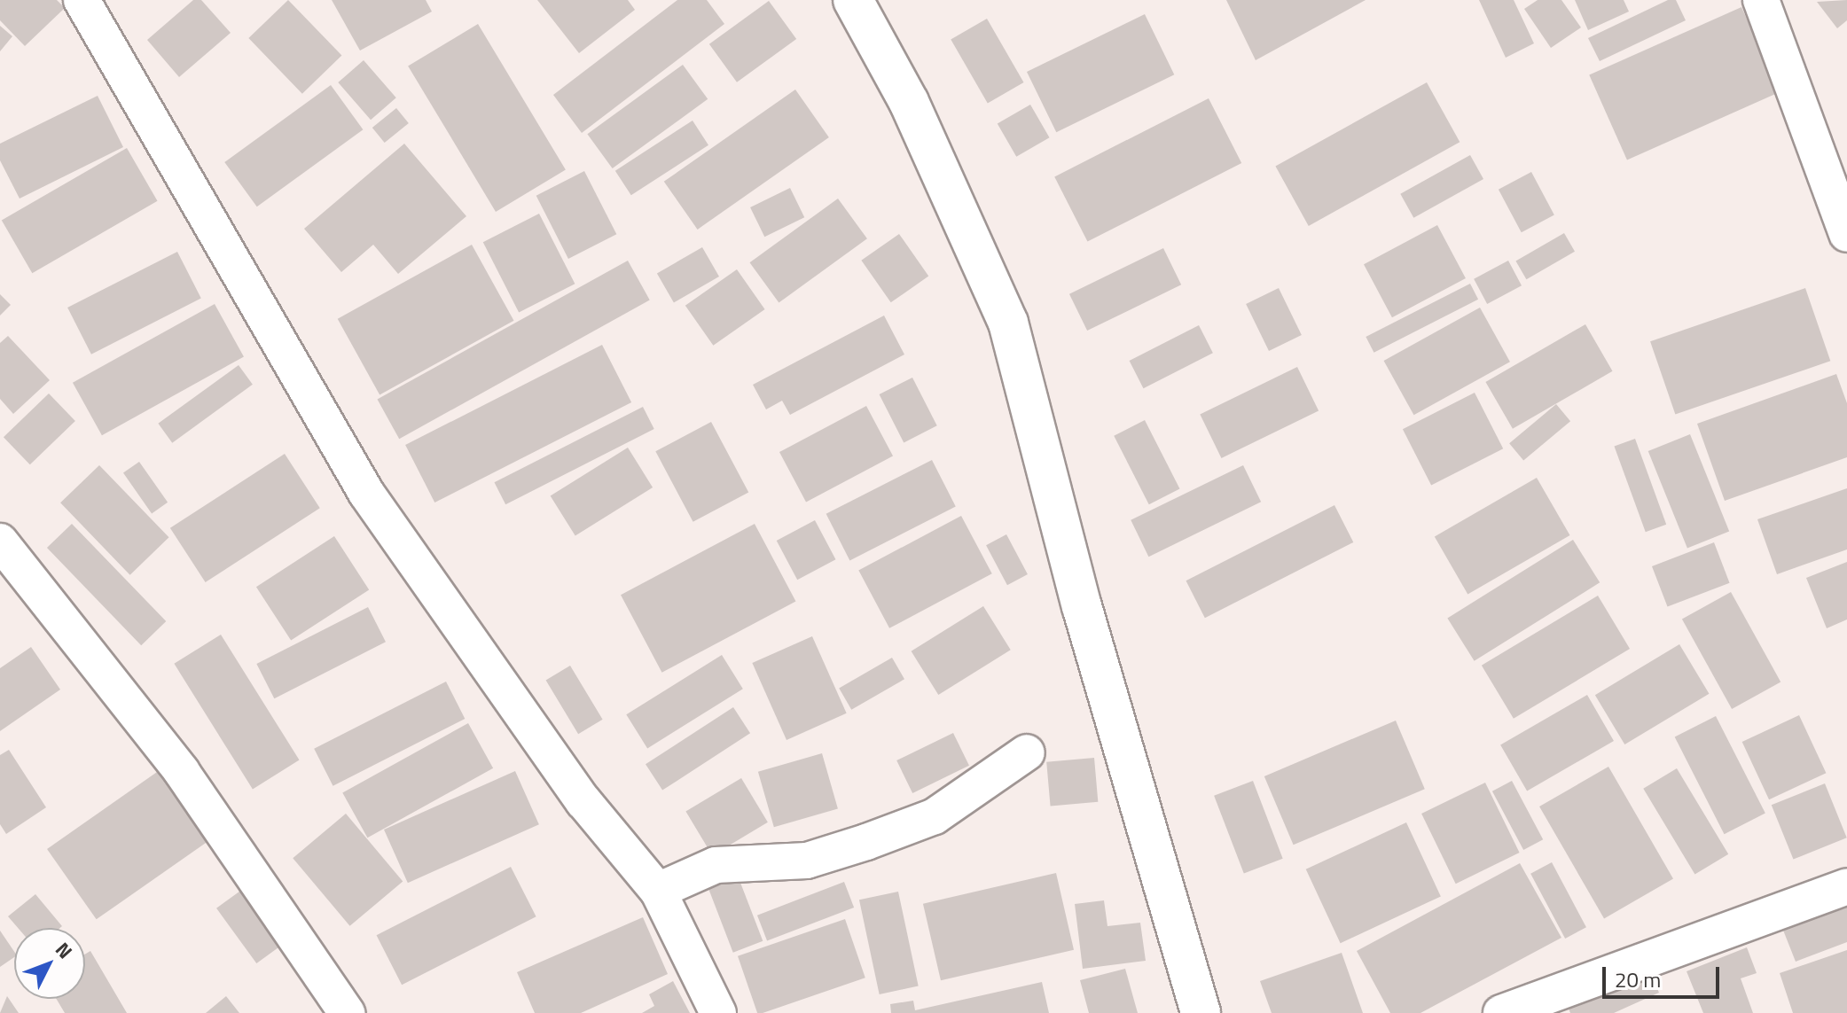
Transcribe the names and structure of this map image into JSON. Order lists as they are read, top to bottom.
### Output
{
  "scale_bar": "20 m",
  "north": "top right"
}
